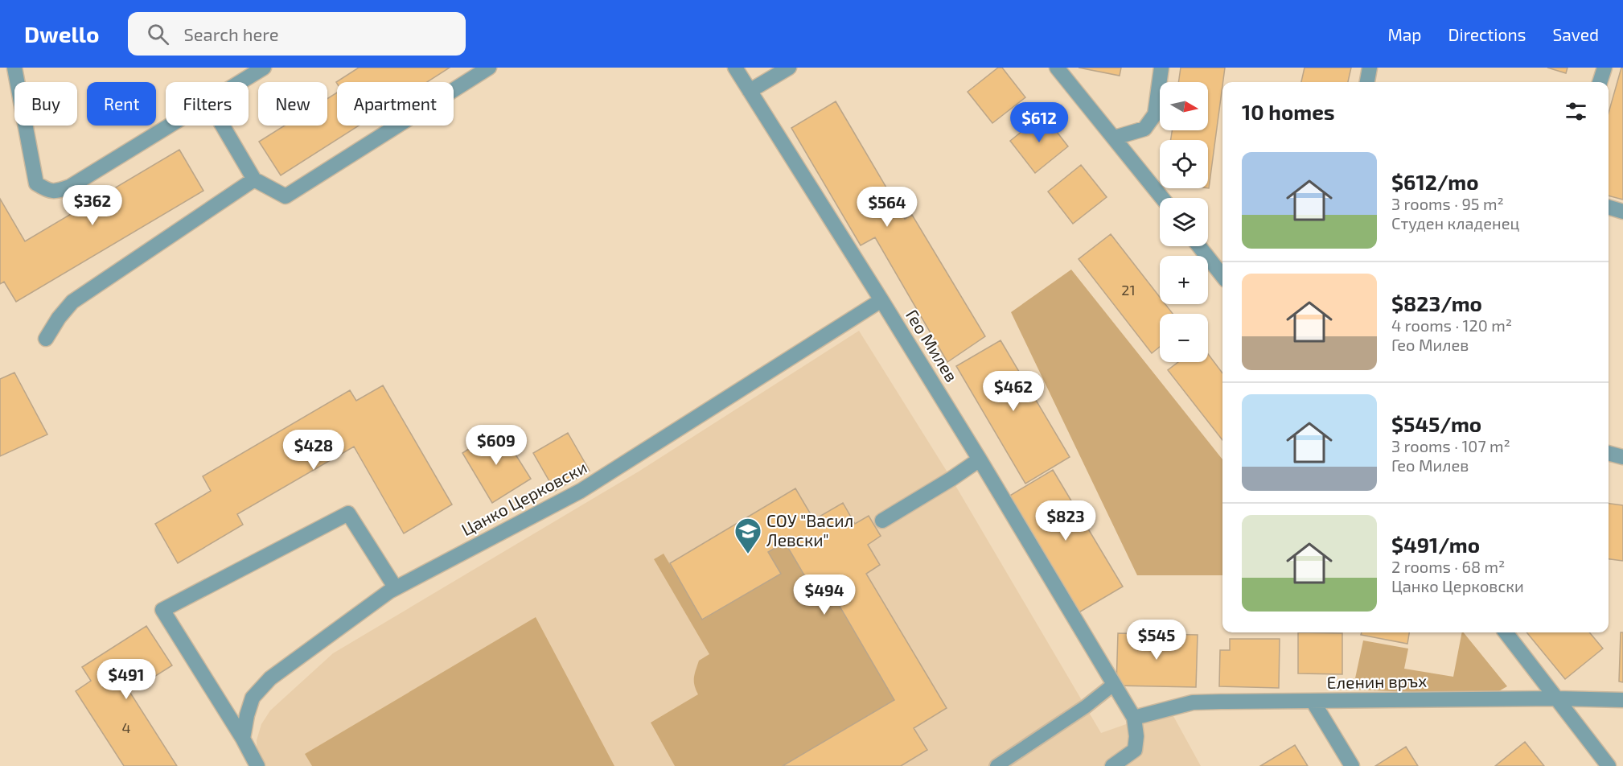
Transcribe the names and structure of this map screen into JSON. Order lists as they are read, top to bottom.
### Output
{
  "streets": {
    "street": ["Гео Милев", "Цанко Церковски", "Еленин връх"]
  },
  "crossings": [
    ["Гео Милев", "Цанко Церковски"],
    ["Гео Милев", "Еленин връх"]
  ],
  "places": {
    "school or university": ["СОУ \"Васил Левски\""]
  },
  "house_numbers": ["21", "4"],
  "north": "right",
  "page": {
    "header": "Dwello",
    "search": "Search here",
    "nav": ["Map", "Directions", "Saved"],
    "map_buttons": ["+", "−"],
    "chip": [
      "Buy",
      "Rent",
      "Filters",
      "New",
      "Apartment"
    ],
    "heading": "10 homes",
    "price": [
      "$612",
      "$362",
      "$564",
      "$462",
      "$609",
      "$428",
      "$823",
      "$494",
      "$545",
      "$491"
    ],
    "list": [
      {
        "name": "$612/mo",
        "note": "3 rooms · 95 m² · Студен кладенец"
      },
      {
        "name": "$823/mo",
        "note": "4 rooms · 120 m² · Гео Милев"
      },
      {
        "name": "$545/mo",
        "note": "3 rooms · 107 m² · Гео Милев"
      },
      {
        "name": "$491/mo",
        "note": "2 rooms · 68 m² · Цанко Церковски"
      }
    ]
  }
}
